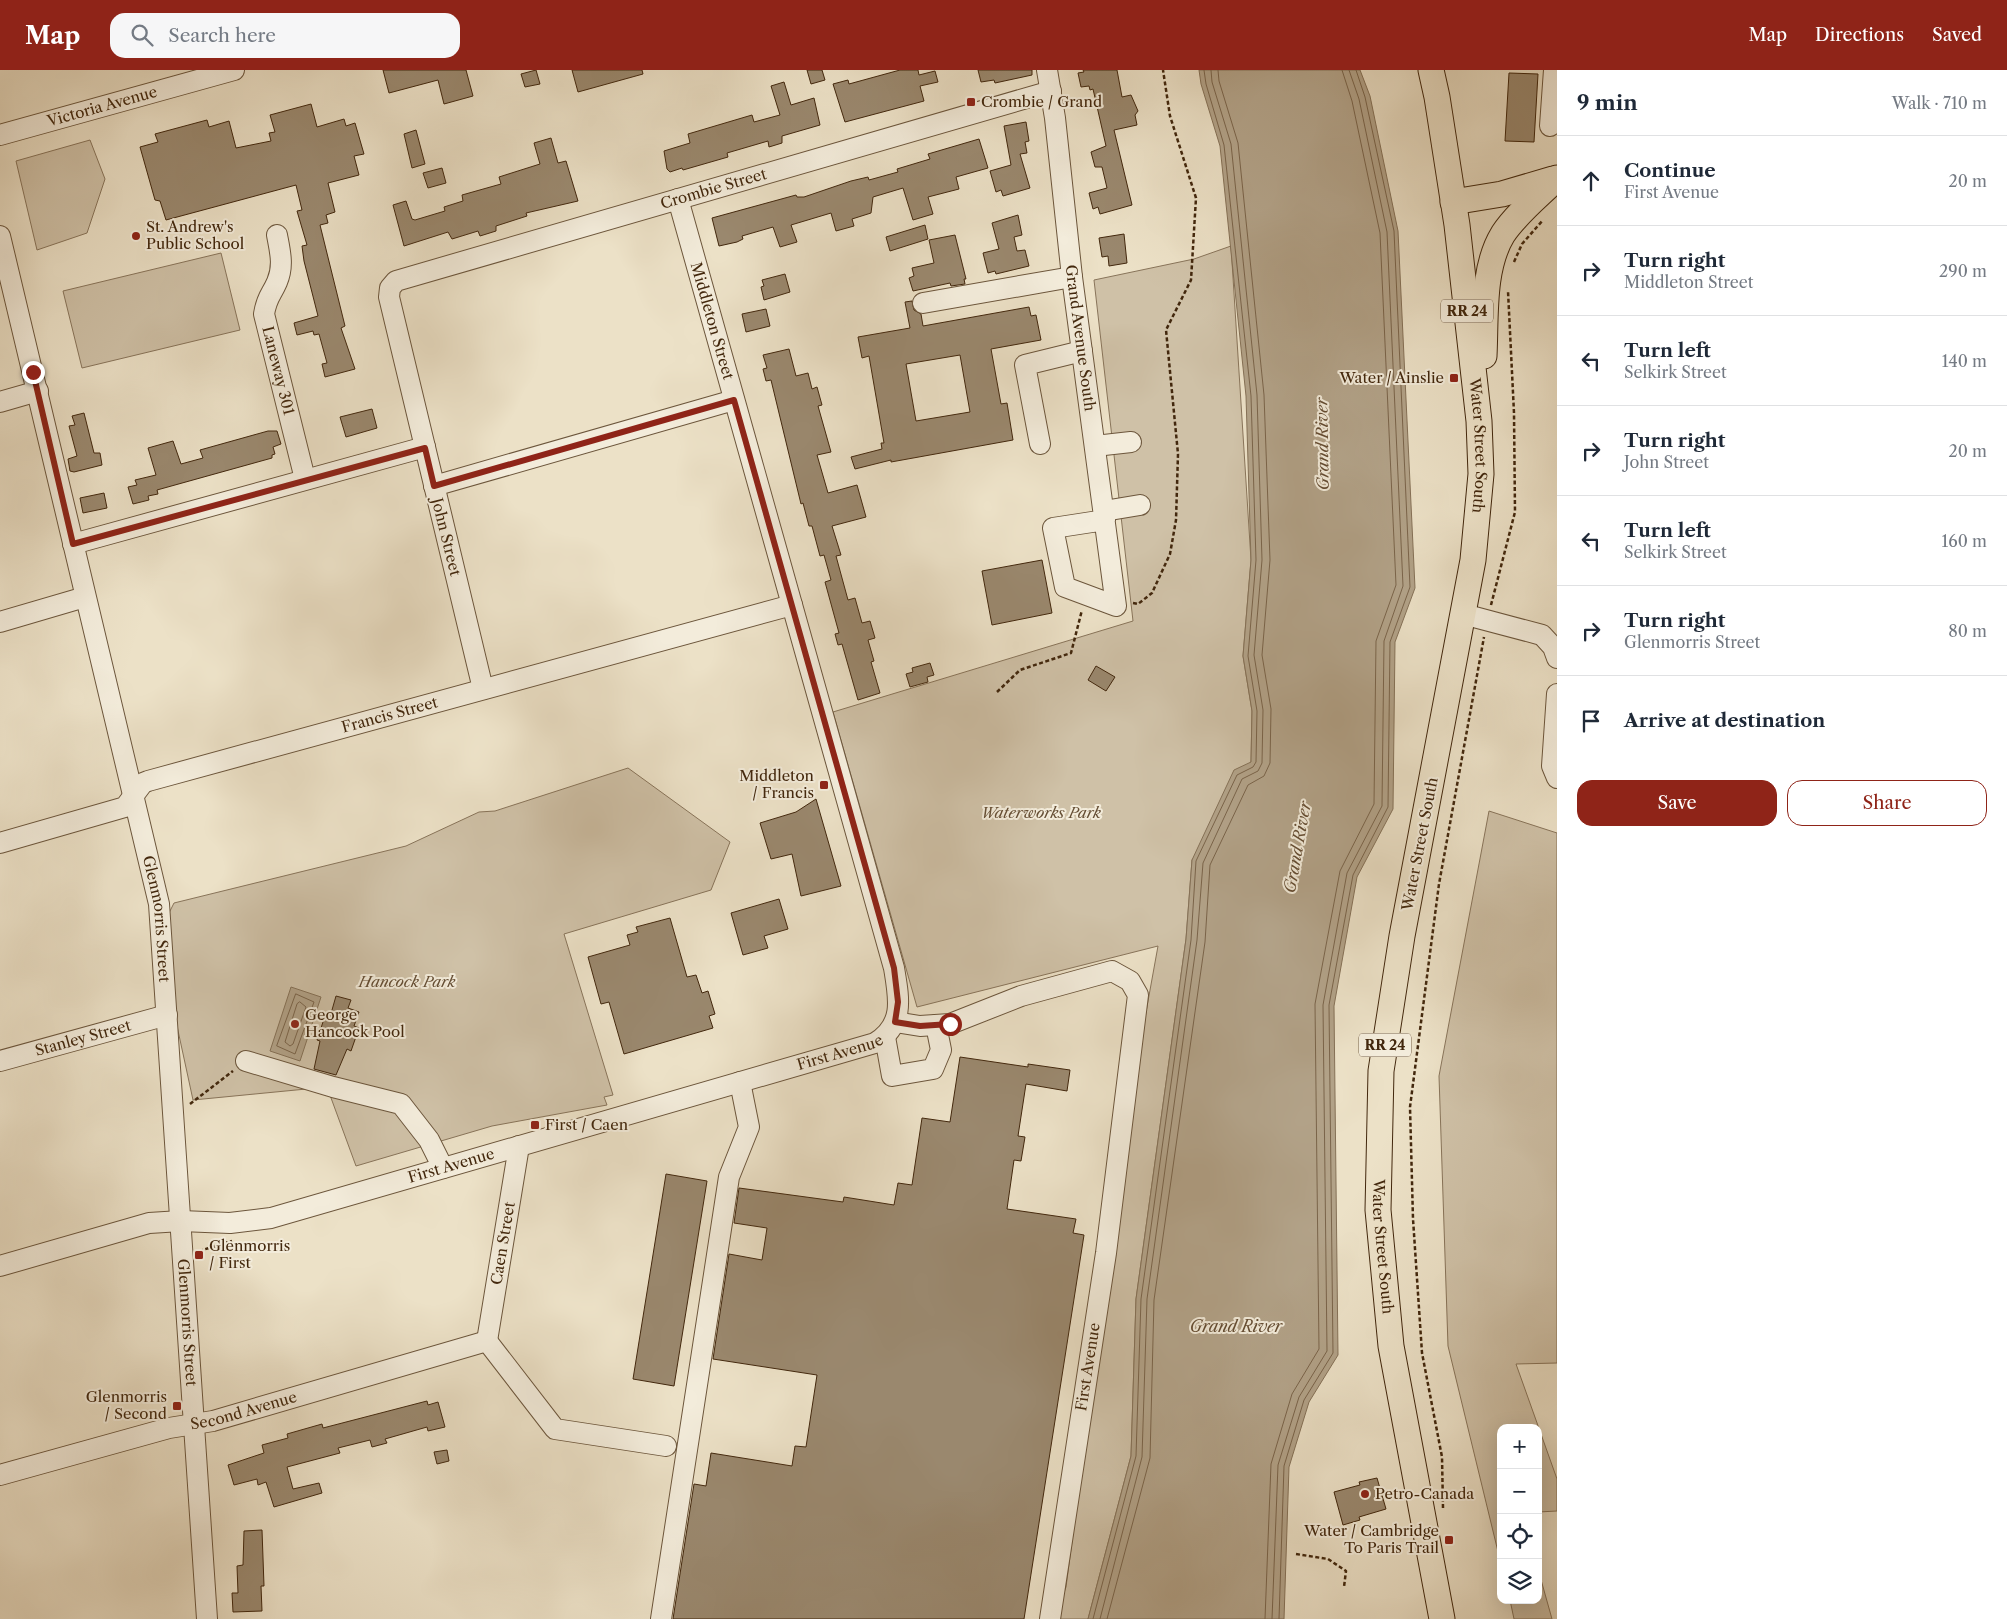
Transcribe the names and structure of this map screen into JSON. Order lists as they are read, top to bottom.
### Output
{
  "streets": {
    "main road": ["RR 24", "Water Street South"],
    "street": [
      "Victoria Avenue",
      "Crombie Street",
      "Middleton Street",
      "Grand Avenue South",
      "Laneway 301",
      "John Street",
      "Francis Street",
      "Glenmorris Street",
      "Stanley Street",
      "First Avenue",
      "Caen Street",
      "Second Avenue"
    ]
  },
  "crossings": [
    ["Crombie Street", "Middleton Street"],
    ["Crombie Street", "Grand Avenue South"],
    ["Crombie Street", "John Street"],
    ["Middleton Street", "Francis Street"],
    ["Middleton Street", "First Avenue"],
    ["John Street", "Francis Street"],
    ["Francis Street", "Glenmorris Street"],
    ["Glenmorris Street", "Stanley Street"],
    ["Glenmorris Street", "First Avenue"],
    ["Glenmorris Street", "Second Avenue"],
    ["First Avenue", "Caen Street"],
    ["Caen Street", "Second Avenue"]
  ],
  "water": ["Grand River"],
  "parks": ["Waterworks Park", "Hancock Park"],
  "places": {
    "transit": [
      "Crombie / Grand",
      "Water / Ainslie",
      "Middleton / Francis",
      "First / Caen",
      "Glenmorris / First",
      "Glenmorris / Second",
      "Water / Cambridge To Paris Trail"
    ],
    "other": ["St. Andrew's Public School", "George Hancock Pool", "Petro-Canada"]
  },
  "page": {
    "header": "Map",
    "search": "Search here",
    "nav": ["Map", "Directions", "Saved"],
    "heading": ["9 min", "Walk · 710 m"],
    "list": [
      ["Continue", "First Avenue", "20 m"],
      ["Turn right", "Middleton Street", "290 m"],
      ["Turn left", "Selkirk Street", "140 m"],
      ["Turn right", "John Street", "20 m"],
      ["Turn left", "Selkirk Street", "160 m"],
      ["Turn right", "Glenmorris Street", "80 m"],
      "Arrive at destination"
    ],
    "buttons": ["Save", "Share"],
    "map_buttons": ["+", "−"]
  }
}
